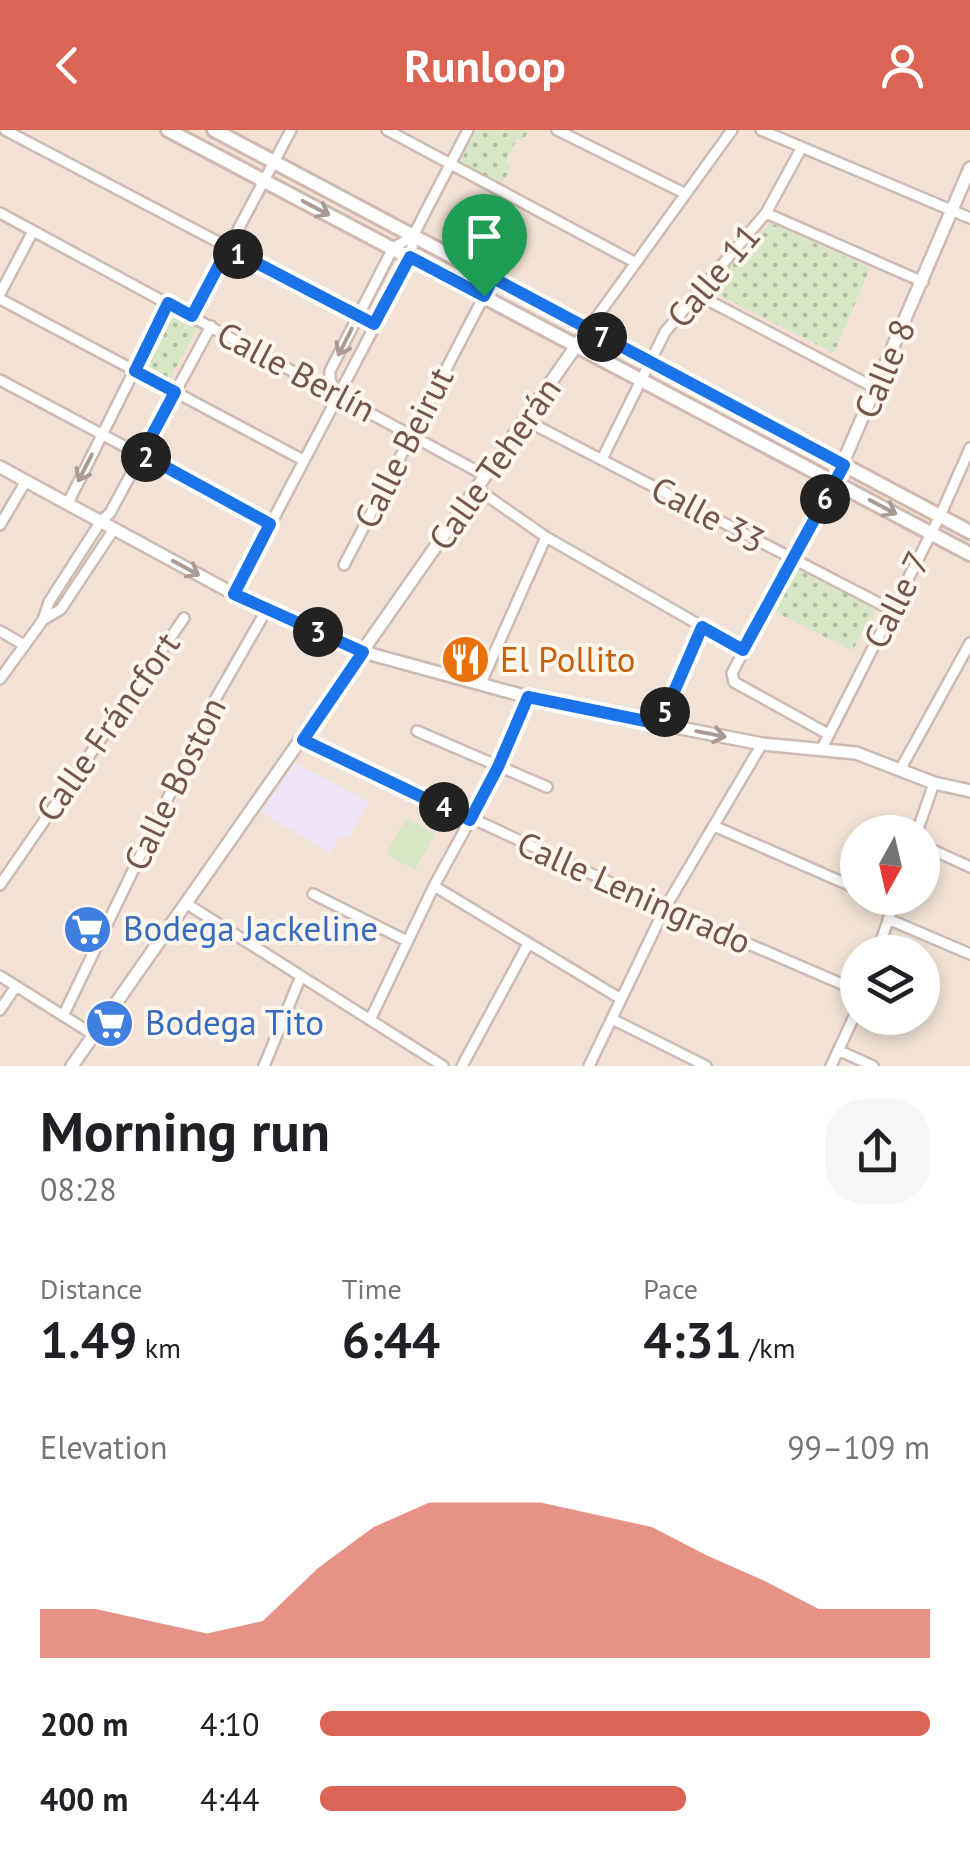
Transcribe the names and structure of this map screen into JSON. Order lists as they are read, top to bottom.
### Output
{
  "streets": {
    "street": [
      "Calle 11",
      "Calle 8",
      "Calle Berlín",
      "Calle Beirut",
      "Calle Teherán",
      "Calle 33",
      "Calle 7",
      "Calle Fráncfort",
      "Calle Boston",
      "Calle Leningrado"
    ]
  },
  "crossings": [
    ["Calle 11", "Calle 33"],
    ["Calle 8", "Calle 33"],
    ["Calle Berlín", "Calle Beirut"],
    ["Calle Berlín", "Calle Teherán"],
    ["Calle Teherán", "Calle 33"],
    ["Calle Teherán", "Calle Leningrado"],
    ["Calle 33", "Calle 7"]
  ],
  "places": {
    "restaurant": ["El Pollito"],
    "supermarket": ["Bodega Jackeline", "Bodega Tito"]
  },
  "north": "bottom",
  "page": {
    "header": "Runloop",
    "pins": [
      "1",
      "7",
      "2",
      "6",
      "3",
      "5",
      "4"
    ],
    "heading": ["Morning run", "08:28"],
    "stats": [
      ["Distance", "1.49 km"],
      ["Time", "6:44"],
      ["Pace", "4:31 /km"]
    ],
    "chart": ["Elevation", "99–109 m"],
    "list": [
      {
        "name": "200 m",
        "note": "4:10"
      },
      {
        "name": "400 m",
        "note": "4:44"
      }
    ]
  }
}
